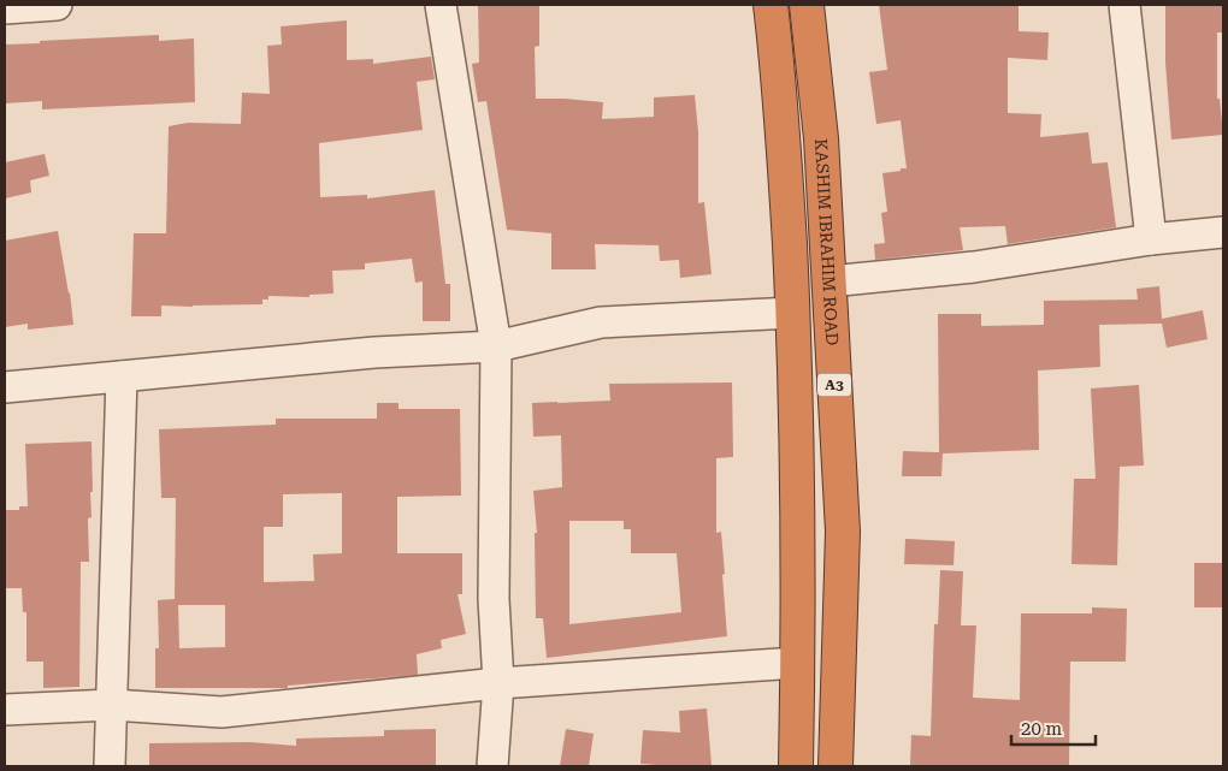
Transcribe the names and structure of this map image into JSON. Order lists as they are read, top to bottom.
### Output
{
  "streets": {
    "highway": ["KASHIM IBRAHIM ROAD", "A3"]
  },
  "scale_bar": "20 m"
}
